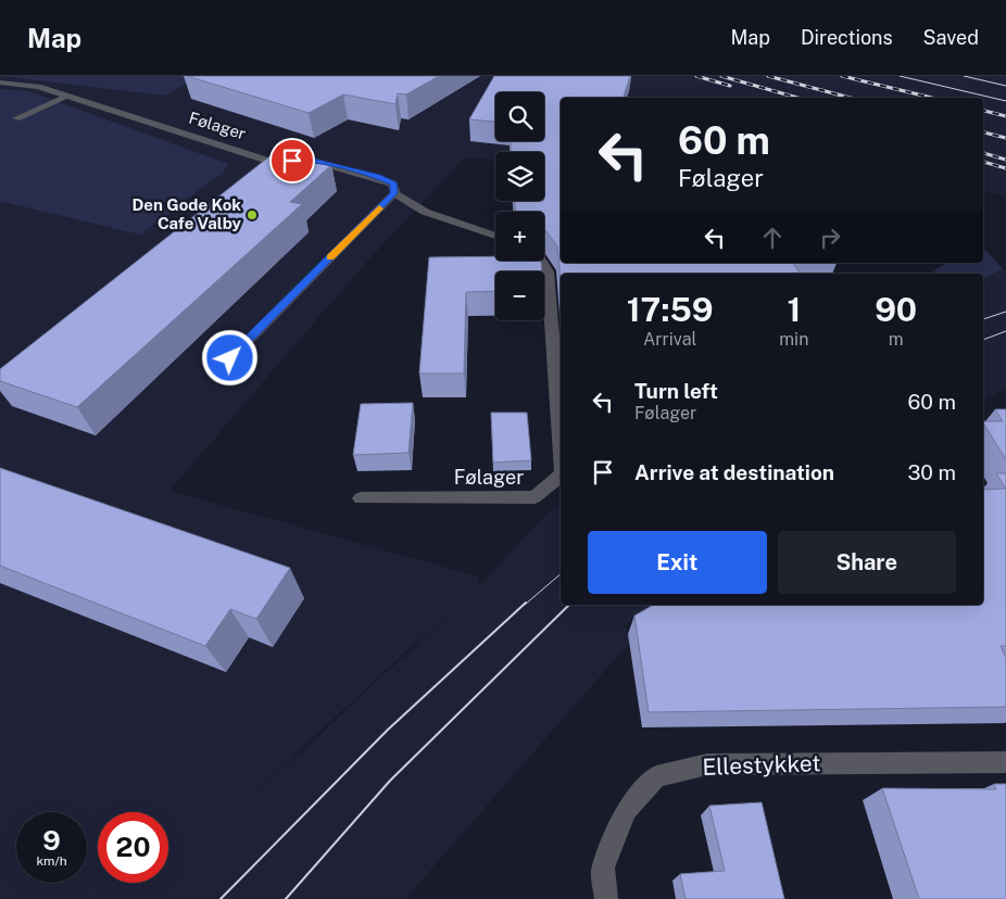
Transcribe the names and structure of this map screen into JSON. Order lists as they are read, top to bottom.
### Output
{
  "streets": {
    "street": ["Følager", "Ellestykket"]
  },
  "places": ["Den Gode Kok Cafe Valby"],
  "page": {
    "header": "Map",
    "nav": ["Map", "Directions", "Saved"],
    "map_buttons": ["+", "−"],
    "turn": ["60 m", "Følager"],
    "eta": [
      "17:59",
      "Arrival",
      "1",
      "min",
      "90",
      "m"
    ],
    "list": [
      {
        "name": "Turn left",
        "note": "Følager",
        "value": "60 m"
      },
      {
        "name": "Arrive at destination",
        "value": "30 m"
      }
    ],
    "buttons": ["Exit", "Share"],
    "speed": "9 km/h",
    "limit": "20"
  }
}
